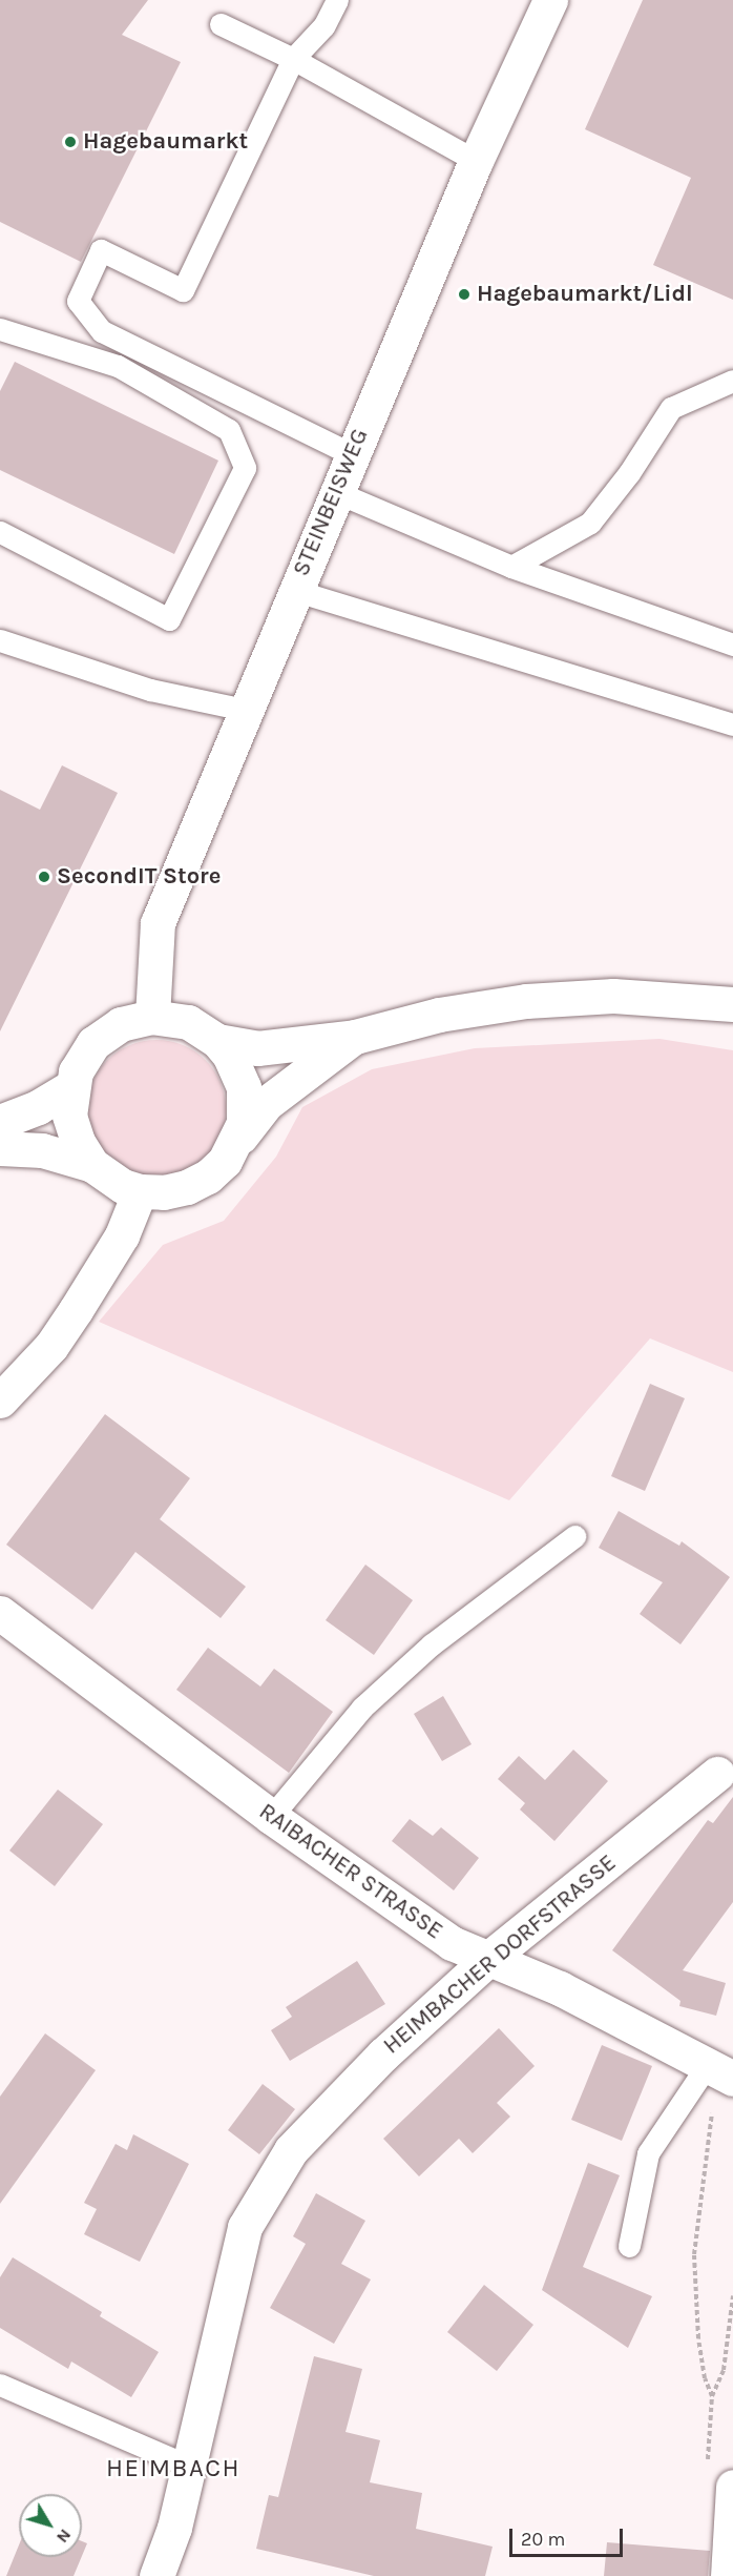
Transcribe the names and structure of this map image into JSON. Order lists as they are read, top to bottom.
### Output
{
  "streets": {
    "street": ["STEINBEISWEG", "RAIBACHER STRASSE", "HEIMBACHER DORFSTRASSE"]
  },
  "crossings": [
    ["RAIBACHER STRASSE", "HEIMBACHER DORFSTRASSE"]
  ],
  "districts": ["HEIMBACH"],
  "places": ["Hagebaumarkt", "Hagebaumarkt/Lidl", "SecondIT Store"],
  "scale_bar": "20 m",
  "north": "bottom right"
}
